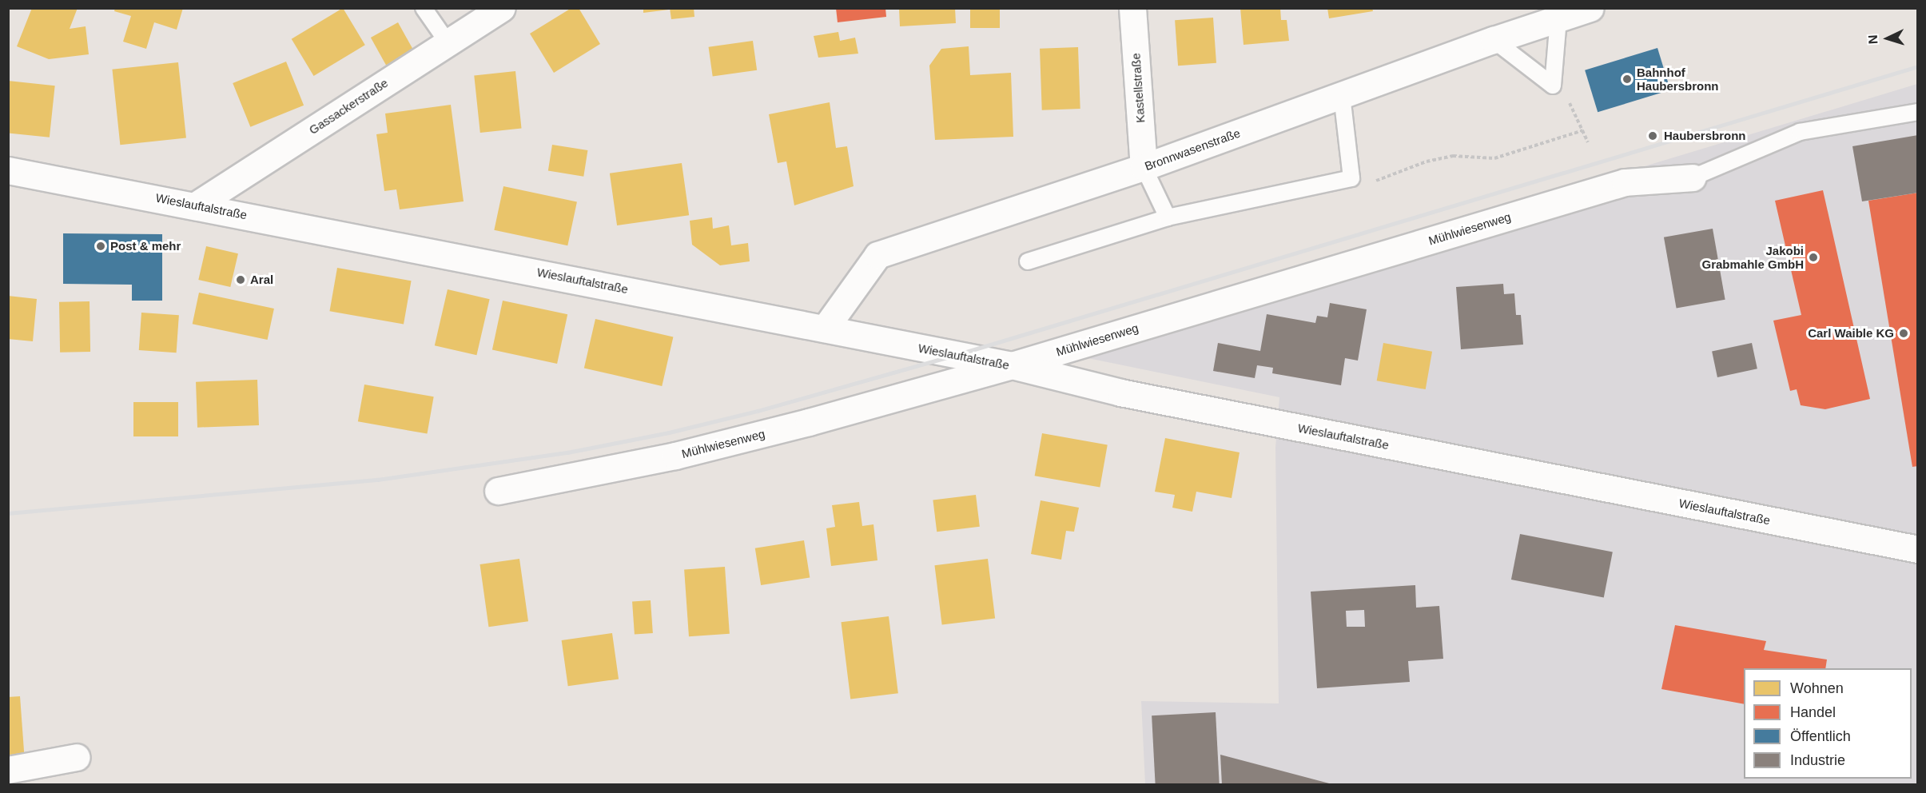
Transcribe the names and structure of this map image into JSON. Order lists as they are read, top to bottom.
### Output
{
  "streets": {
    "street": [
      "Kastellstraße",
      "Gassackerstraße",
      "Bronnwasenstraße",
      "Wieslauftalstraße",
      "Mühlwiesenweg"
    ]
  },
  "crossings": [
    ["Kastellstraße", "Bronnwasenstraße"],
    ["Gassackerstraße", "Wieslauftalstraße"],
    ["Bronnwasenstraße", "Wieslauftalstraße"],
    ["Wieslauftalstraße", "Mühlwiesenweg"]
  ],
  "places": [
    "Bahnhof Haubersbronn",
    "Haubersbronn",
    "Post & mehr",
    "Jakobi Grabmahle GmbH",
    "Aral",
    "Carl Waible KG"
  ],
  "legend": [
    "Wohnen",
    "Handel",
    "Öffentlich",
    "Industrie"
  ],
  "north": "left"
}
